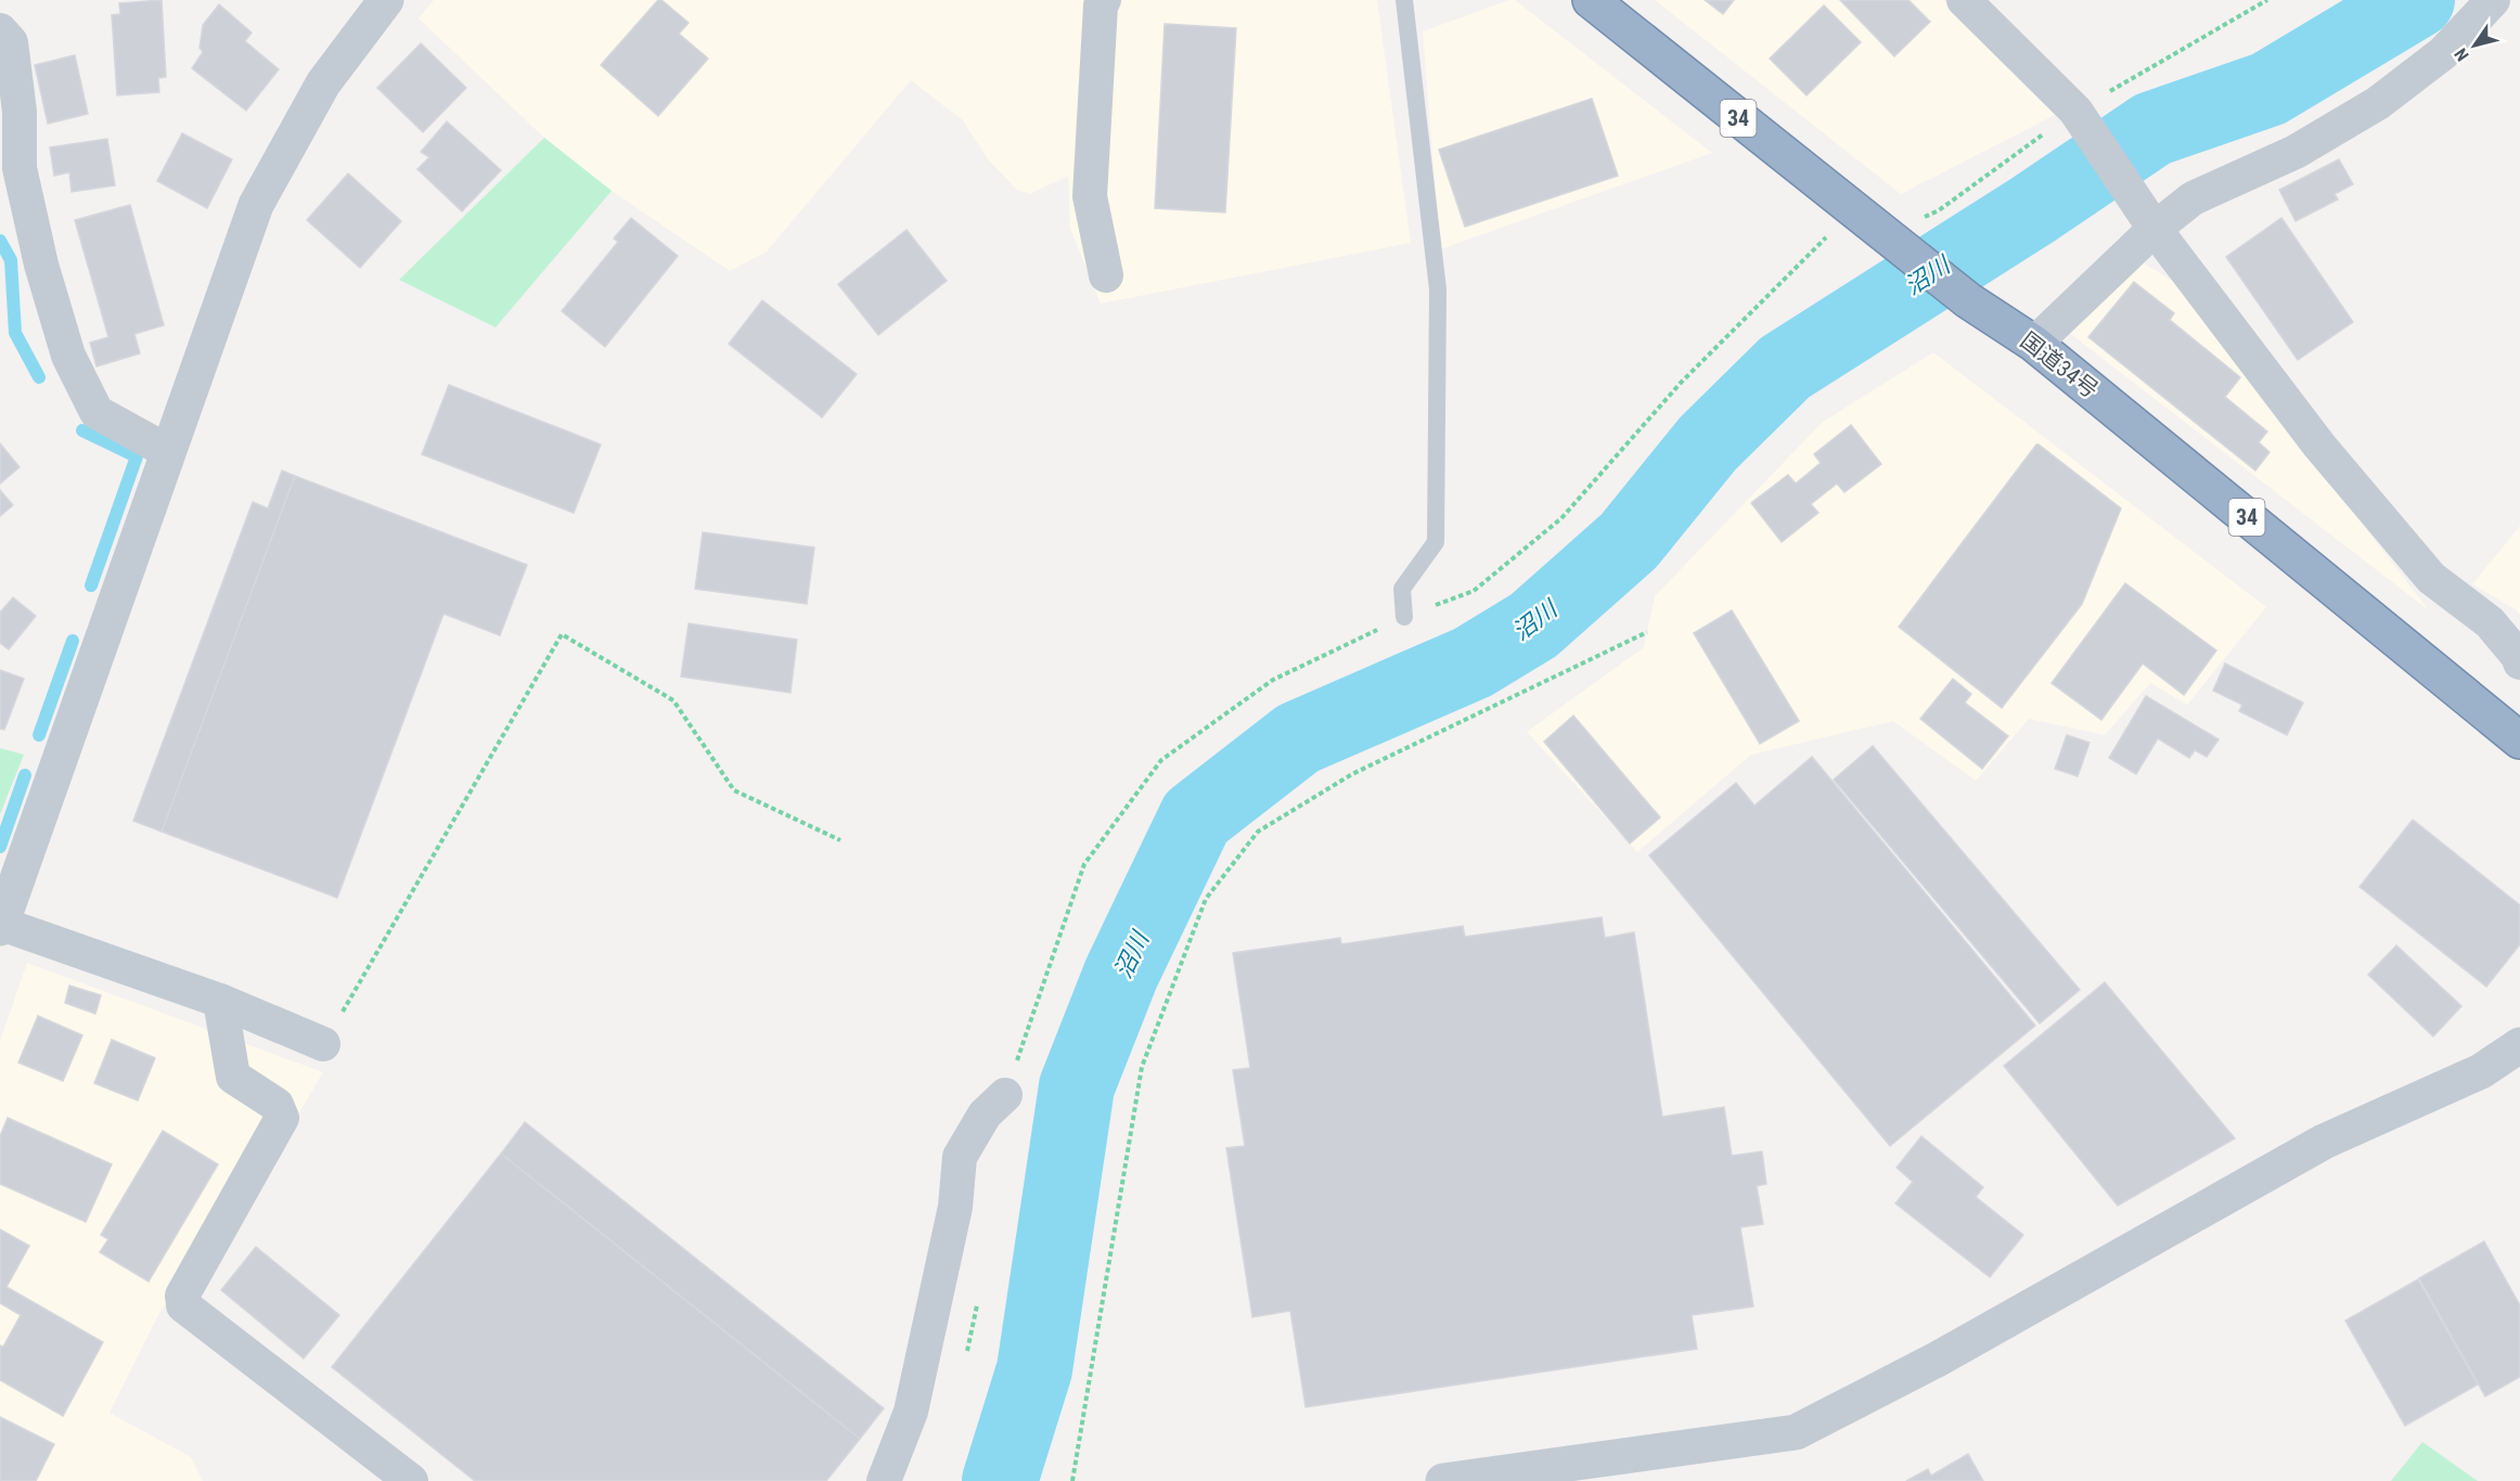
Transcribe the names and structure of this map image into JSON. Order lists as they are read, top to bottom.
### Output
{
  "streets": {
    "highway": ["34", "国道34号"]
  },
  "water": ["沼川"],
  "north": "bottom left"
}
